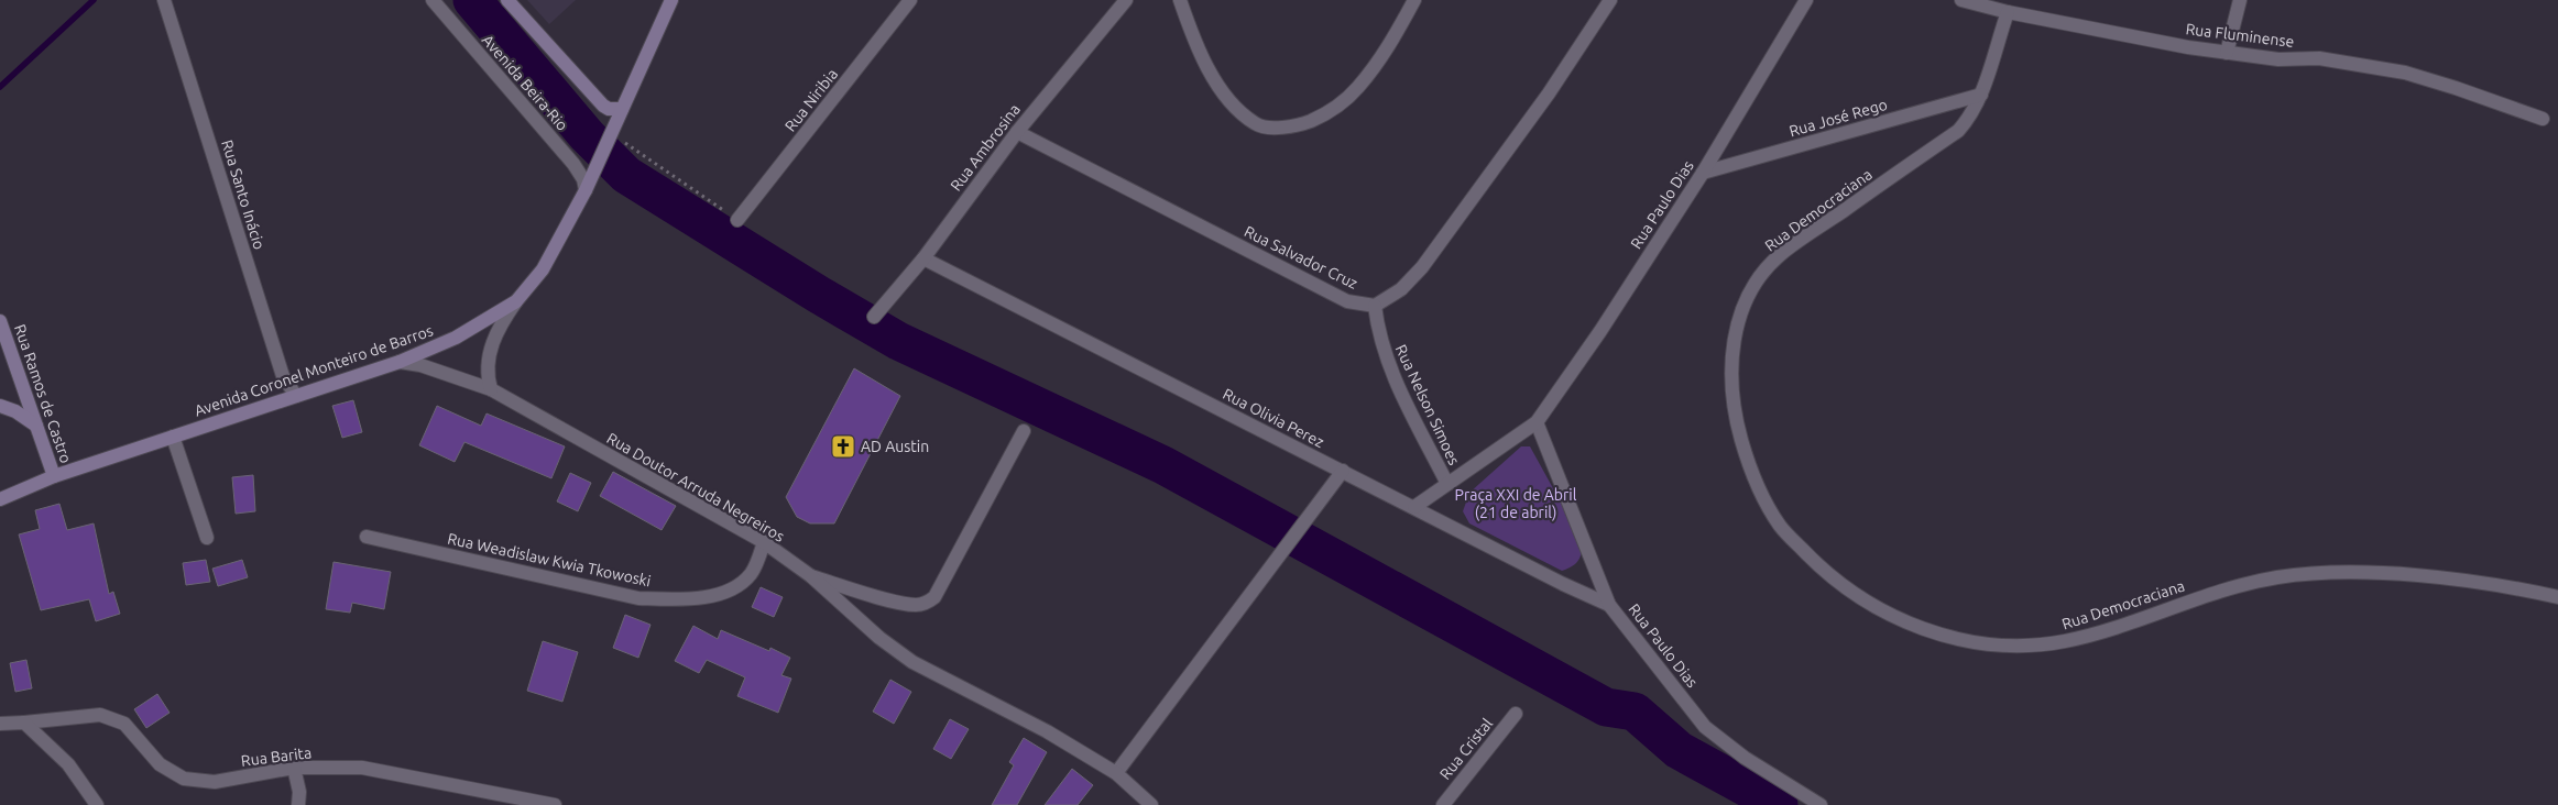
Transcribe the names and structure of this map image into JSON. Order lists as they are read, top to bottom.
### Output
{
  "streets": {
    "main road": ["Avenida Coronel Monteiro de Barros", "Rua Ramos de Castro"],
    "street": [
      "Rua Fluminense",
      "Avenida Beira-Rio",
      "Rua Niribia",
      "Rua José Rego",
      "Rua Ambrosina",
      "Rua Santo Inácio",
      "Rua Paulo Dias",
      "Rua Democraciana",
      "Rua Salvador Cruz",
      "Rua Nelson Simoes",
      "Rua Olivia Perez",
      "Rua Doutor Arruda Negreiros",
      "Rua Weadislaw Kwia Tkowoski",
      "Rua Cristal",
      "Rua Barita"
    ]
  },
  "crossings": [
    ["Rua Fluminense", "Rua Democraciana"],
    ["Avenida Beira-Rio", "Avenida Coronel Monteiro de Barros"],
    ["Rua José Rego", "Rua Paulo Dias"],
    ["Rua José Rego", "Rua Democraciana"],
    ["Rua Ambrosina", "Rua Salvador Cruz"],
    ["Rua Ambrosina", "Rua Olivia Perez"],
    ["Rua Santo Inácio", "Avenida Coronel Monteiro de Barros"],
    ["Rua Paulo Dias", "Rua Nelson Simoes"],
    ["Rua Paulo Dias", "Rua Olivia Perez"],
    ["Rua Salvador Cruz", "Rua Nelson Simoes"],
    ["Avenida Coronel Monteiro de Barros", "Rua Ramos de Castro"],
    ["Avenida Coronel Monteiro de Barros", "Rua Doutor Arruda Negreiros"],
    ["Rua Doutor Arruda Negreiros", "Rua Weadislaw Kwia Tkowoski"]
  ],
  "parks": ["Praça XXI de Abril (21 de abril)"],
  "places": {
    "church": ["AD Austin"]
  }
}
